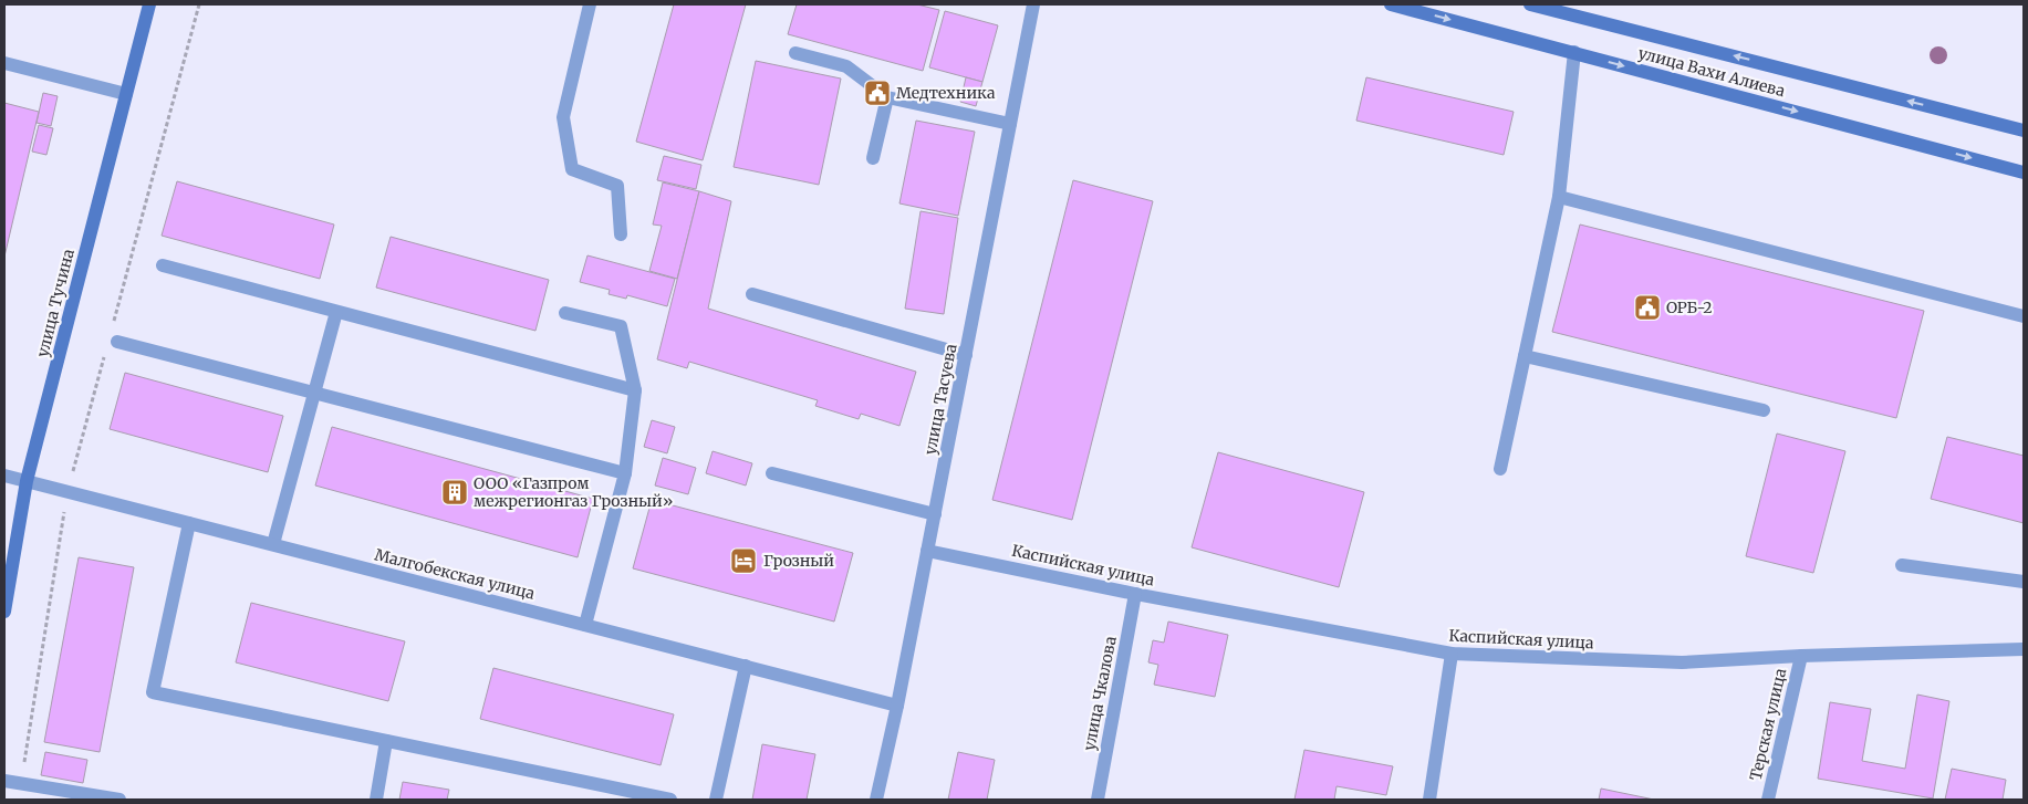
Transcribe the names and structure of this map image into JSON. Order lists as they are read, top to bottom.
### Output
{
  "streets": {
    "main road": ["улица Вахи Алиева", "улица Тучина"],
    "street": [
      "улица Тасуева",
      "Каспийская улица",
      "Малгобекская улица",
      "улица Чкалова",
      "Терская улица"
    ]
  },
  "crossings": [
    ["улица Тучина", "Малгобекская улица"],
    ["улица Тасуева", "Каспийская улица"],
    ["улица Тасуева", "Малгобекская улица"],
    ["Каспийская улица", "улица Чкалова"],
    ["Каспийская улица", "Терская улица"]
  ],
  "places": {
    "public building": ["Медтехника", "ОРБ-2"],
    "building": ["ООО «Газпром межрегионгаз Грозный»"],
    "hotel": ["Грозный"]
  }
}
